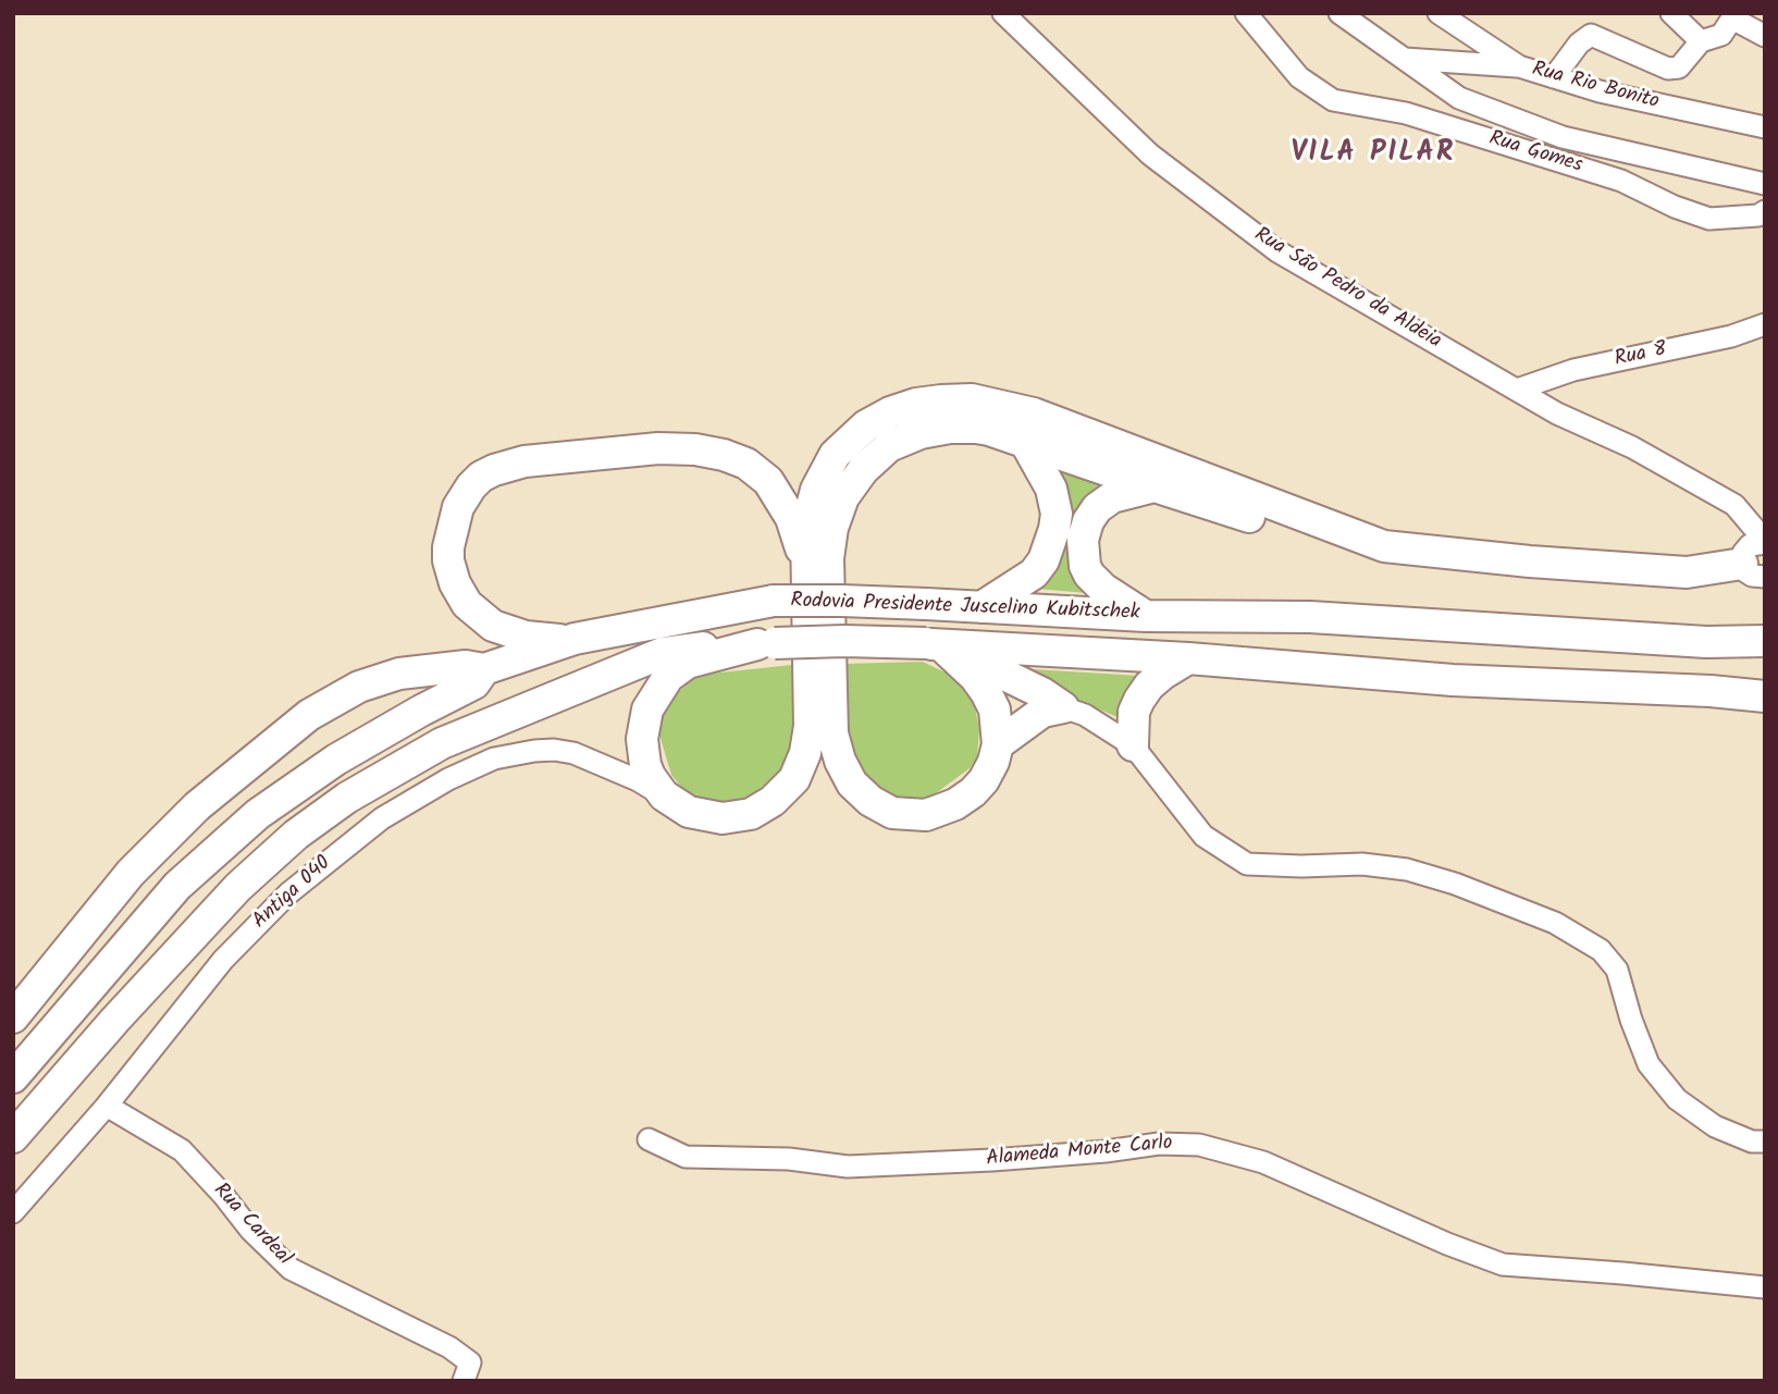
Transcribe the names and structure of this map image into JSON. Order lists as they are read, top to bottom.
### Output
{
  "streets": {
    "highway": ["Rodovia Presidente Juscelino Kubitschek"],
    "street": [
      "Rua Rio Bonito",
      "Rua Gomes",
      "Rua São Pedro da Aldeia",
      "Rua 8",
      "Antiga 040",
      "Alameda Monte Carlo",
      "Rua Cardeal"
    ]
  },
  "crossings": [
    ["Rua São Pedro da Aldeia", "Rua 8"],
    ["Antiga 040", "Rua Cardeal"]
  ],
  "districts": ["VILA PILAR"]
}
